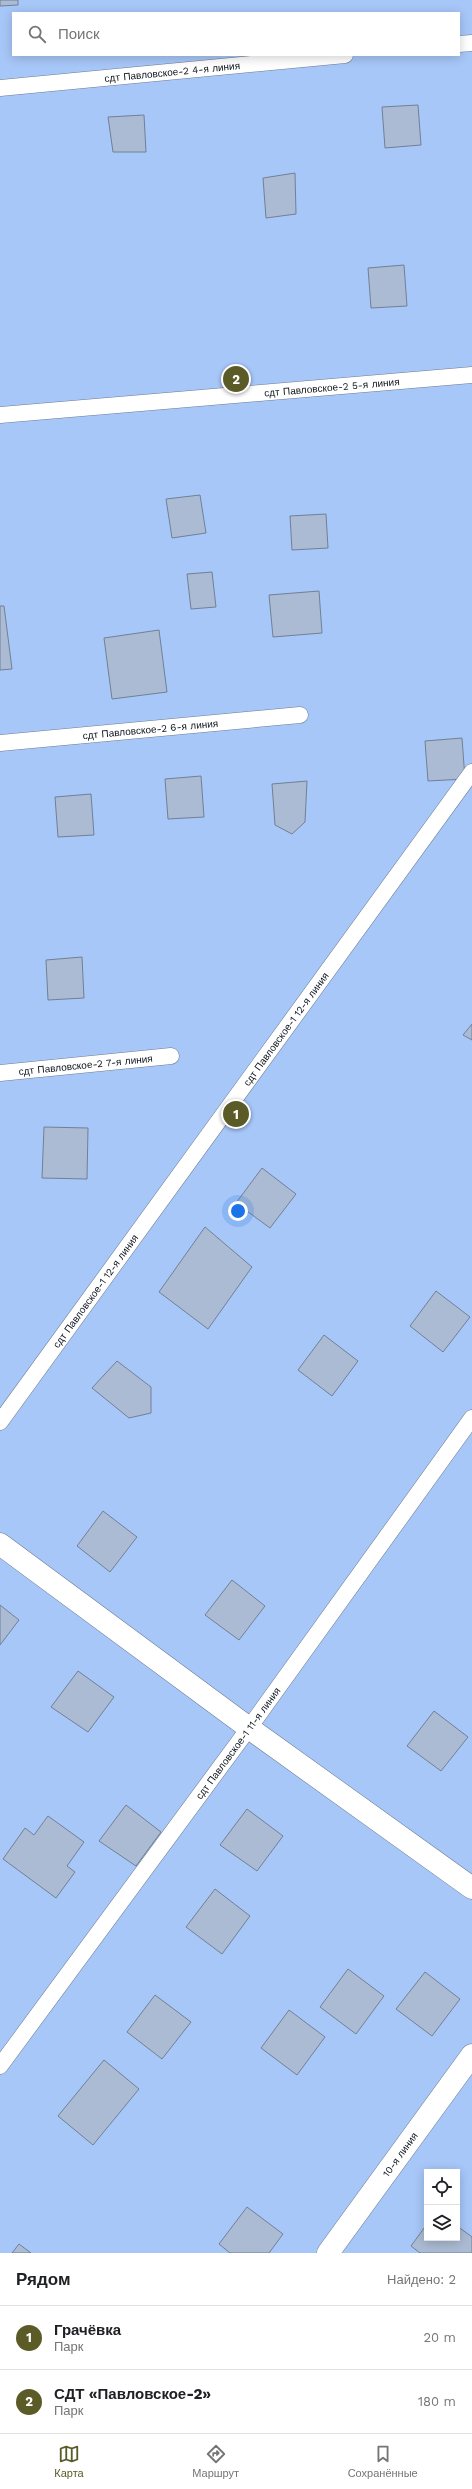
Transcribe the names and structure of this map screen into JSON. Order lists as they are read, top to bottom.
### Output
{
  "streets": {
    "street": ["10-я линия"],
    "lane": [
      "сдт Павловское-2 4-я линия",
      "сдт Павловское-2 5-я линия",
      "сдт Павловское-2 6-я линия",
      "сдт Павловское-1 12-я линия",
      "сдт Павловское-2 7-я линия",
      "сдт Павловское-1 11-я линия"
    ]
  },
  "page": {
    "search": "Поиск",
    "pins": ["2", "1"],
    "heading": ["Рядом", "Найдено: 2"],
    "list": [
      {
        "mark": "1",
        "name": "Грачёвка",
        "note": "Парк",
        "value": "20 m"
      },
      {
        "mark": "2",
        "name": "СДТ «Павловское-2»",
        "note": "Парк",
        "value": "180 m"
      }
    ],
    "nav": ["Карта", "Маршрут", "Сохранённые"]
  }
}
